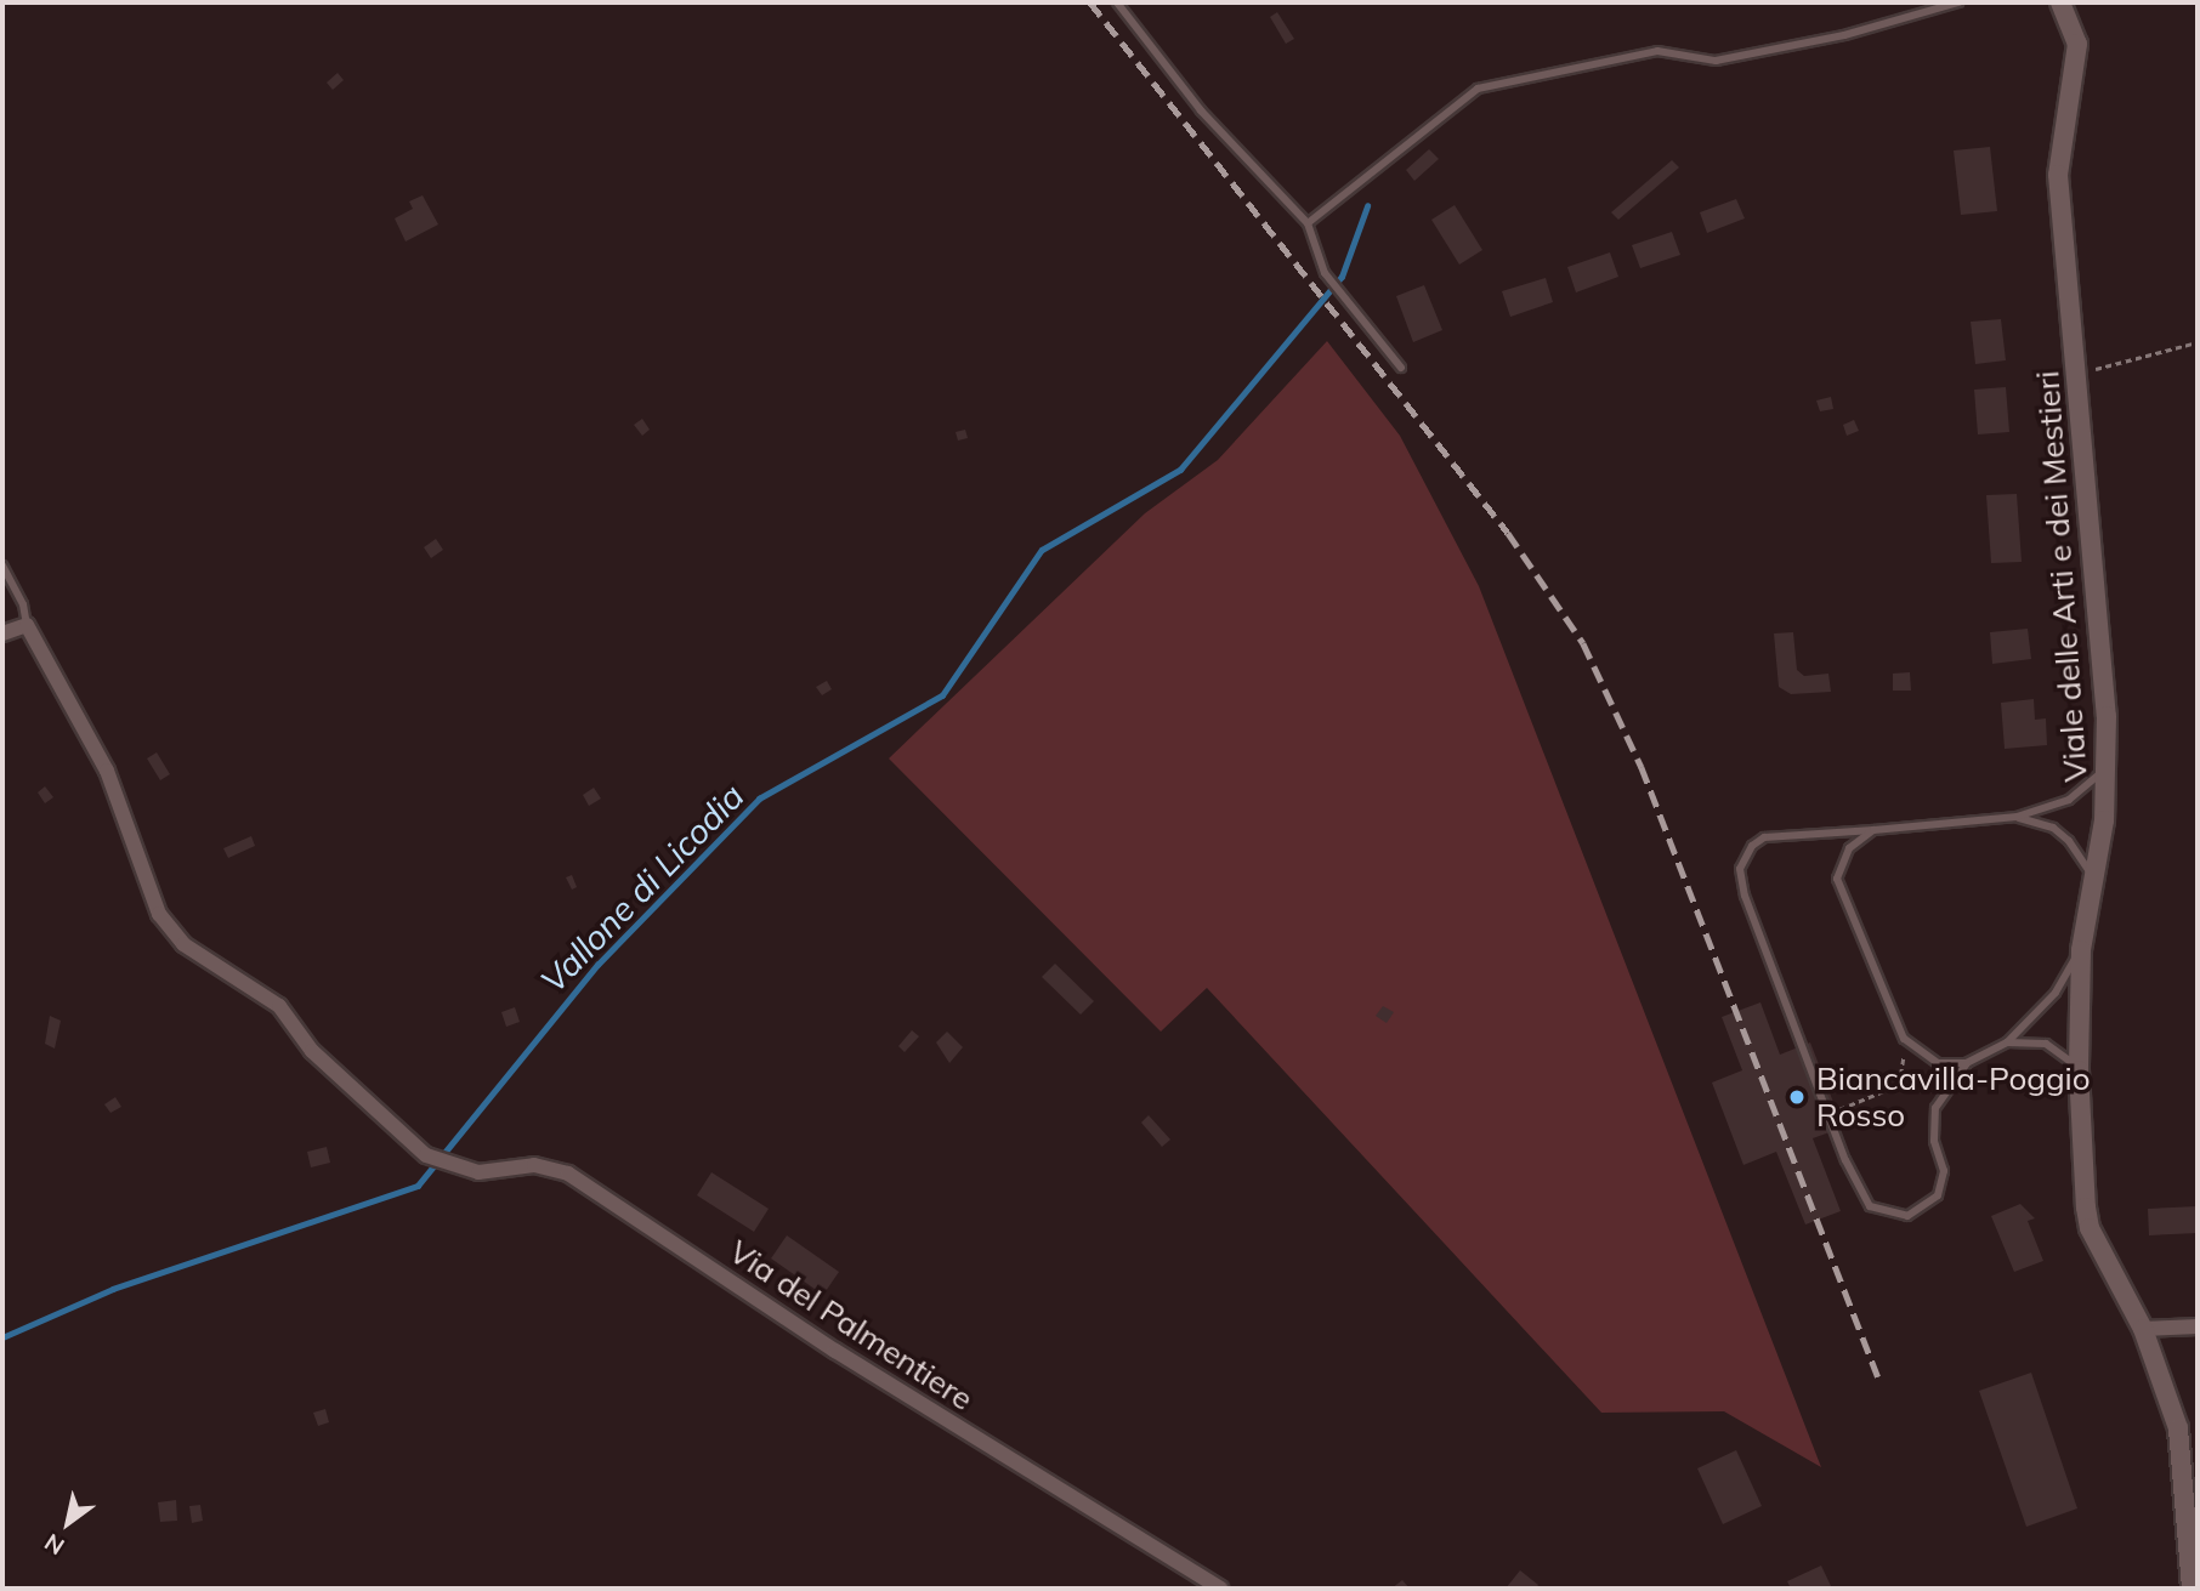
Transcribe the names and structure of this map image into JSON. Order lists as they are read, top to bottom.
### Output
{
  "streets": {
    "street": ["Viale delle Arti e dei Mestieri", "Via del Palmentiere"]
  },
  "water": ["Vallone di Licodia"],
  "places": ["Biancavilla-Poggio Rosso"],
  "north": "bottom left"
}
